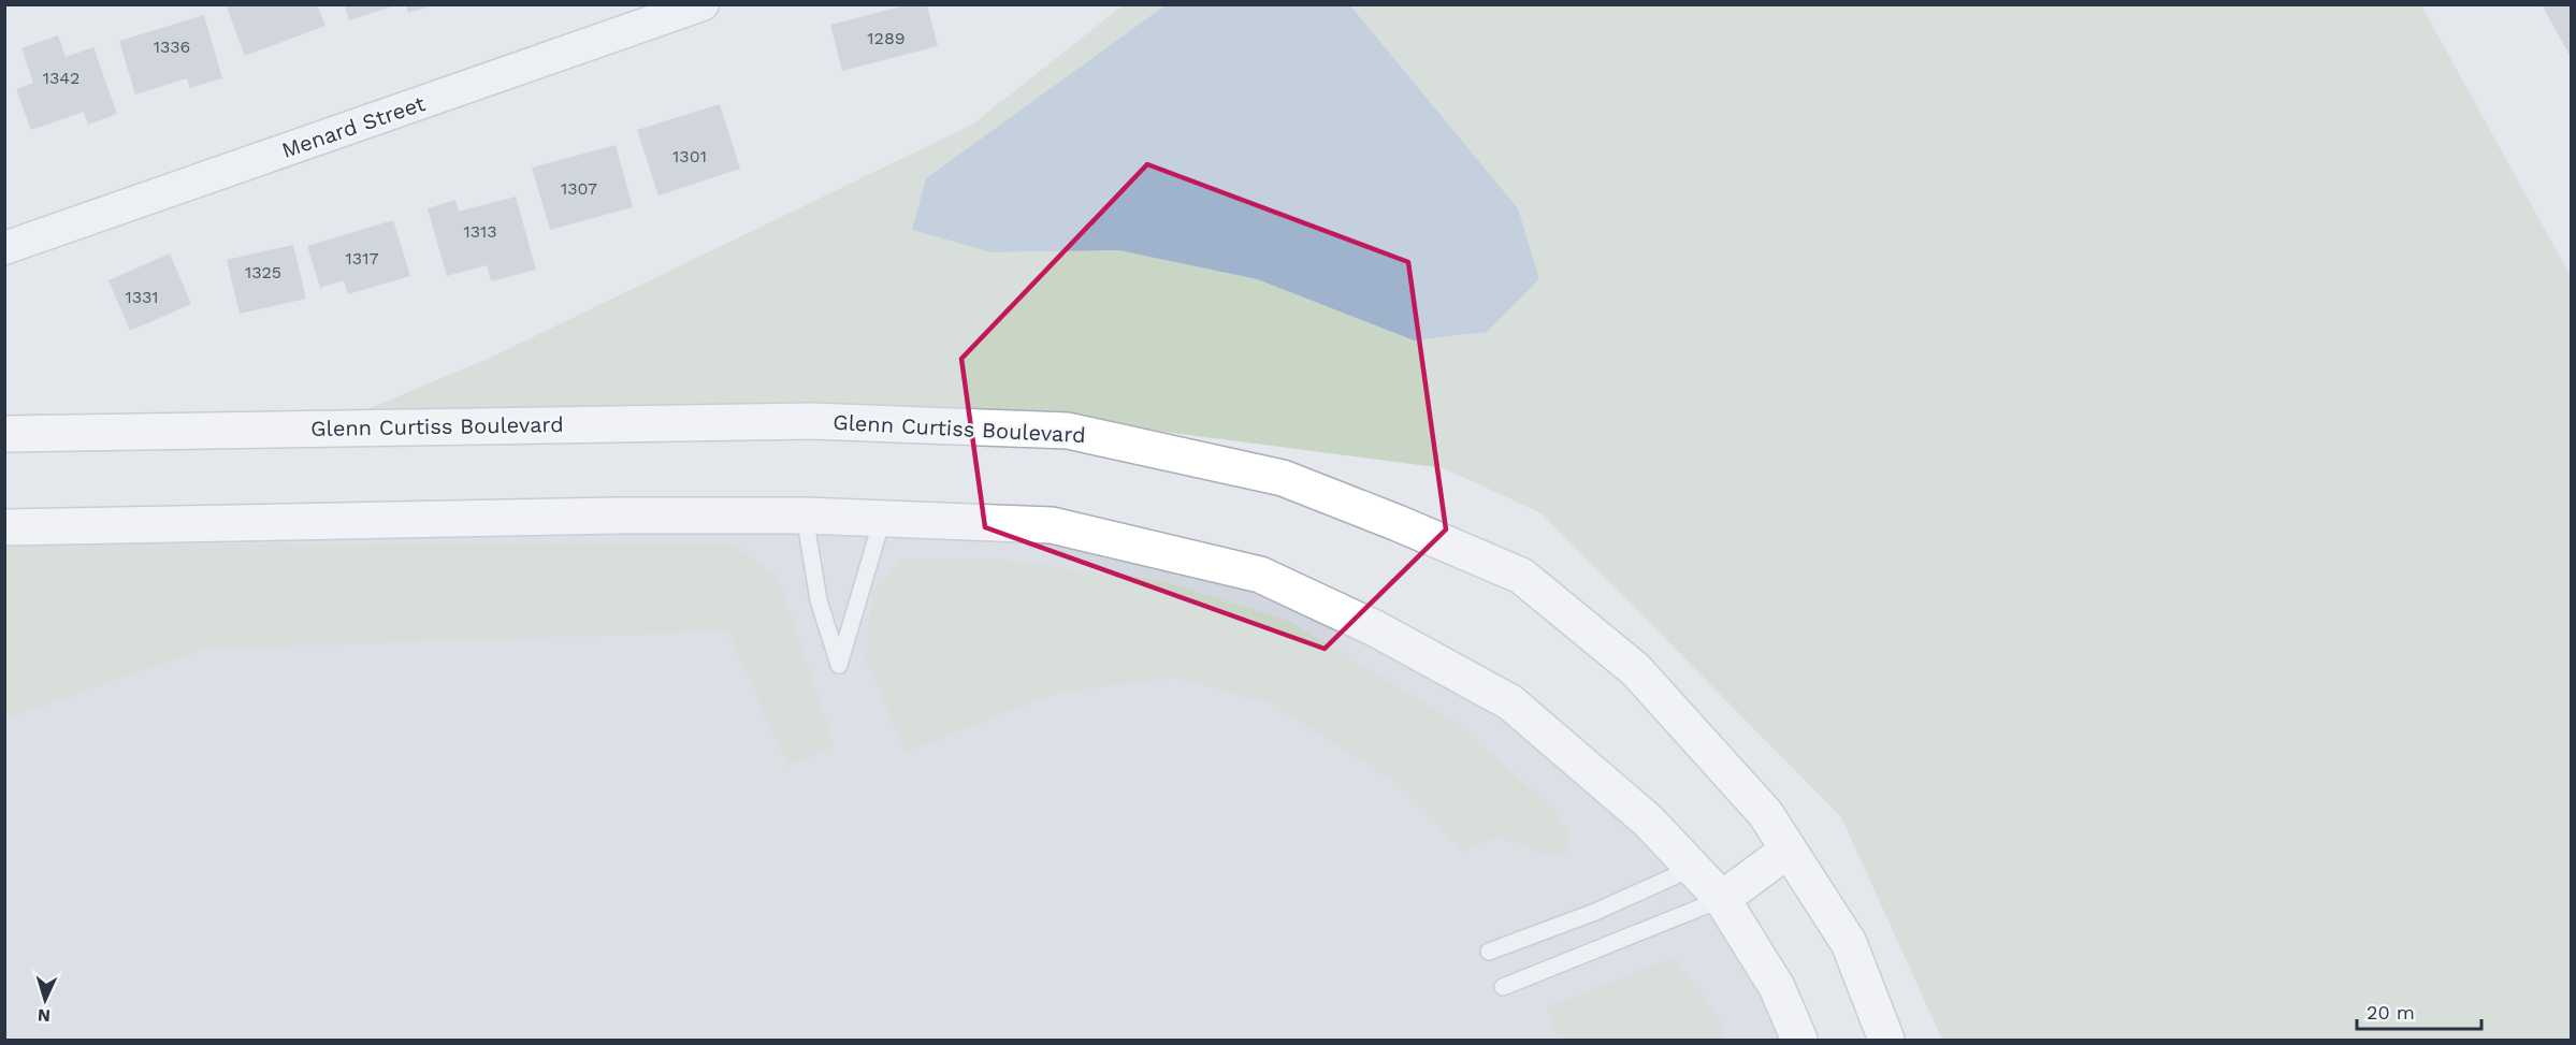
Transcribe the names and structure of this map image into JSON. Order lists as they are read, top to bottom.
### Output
{
  "streets": {
    "main road": ["Glenn Curtiss Boulevard"],
    "street": ["Menard Street"]
  },
  "house_numbers": [
    "1289",
    "1336",
    "1342",
    "1301",
    "1307",
    "1313",
    "1317",
    "1325",
    "1331"
  ],
  "scale_bar": "20 m",
  "north": "bottom"
}
